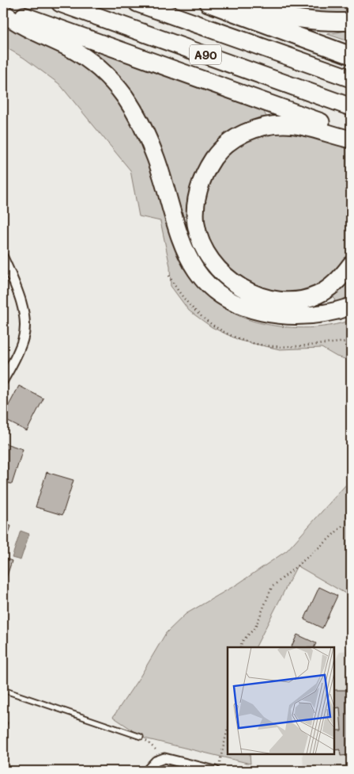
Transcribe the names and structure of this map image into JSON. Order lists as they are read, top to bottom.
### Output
{
  "streets": {
    "highway": ["A90"]
  }
}
